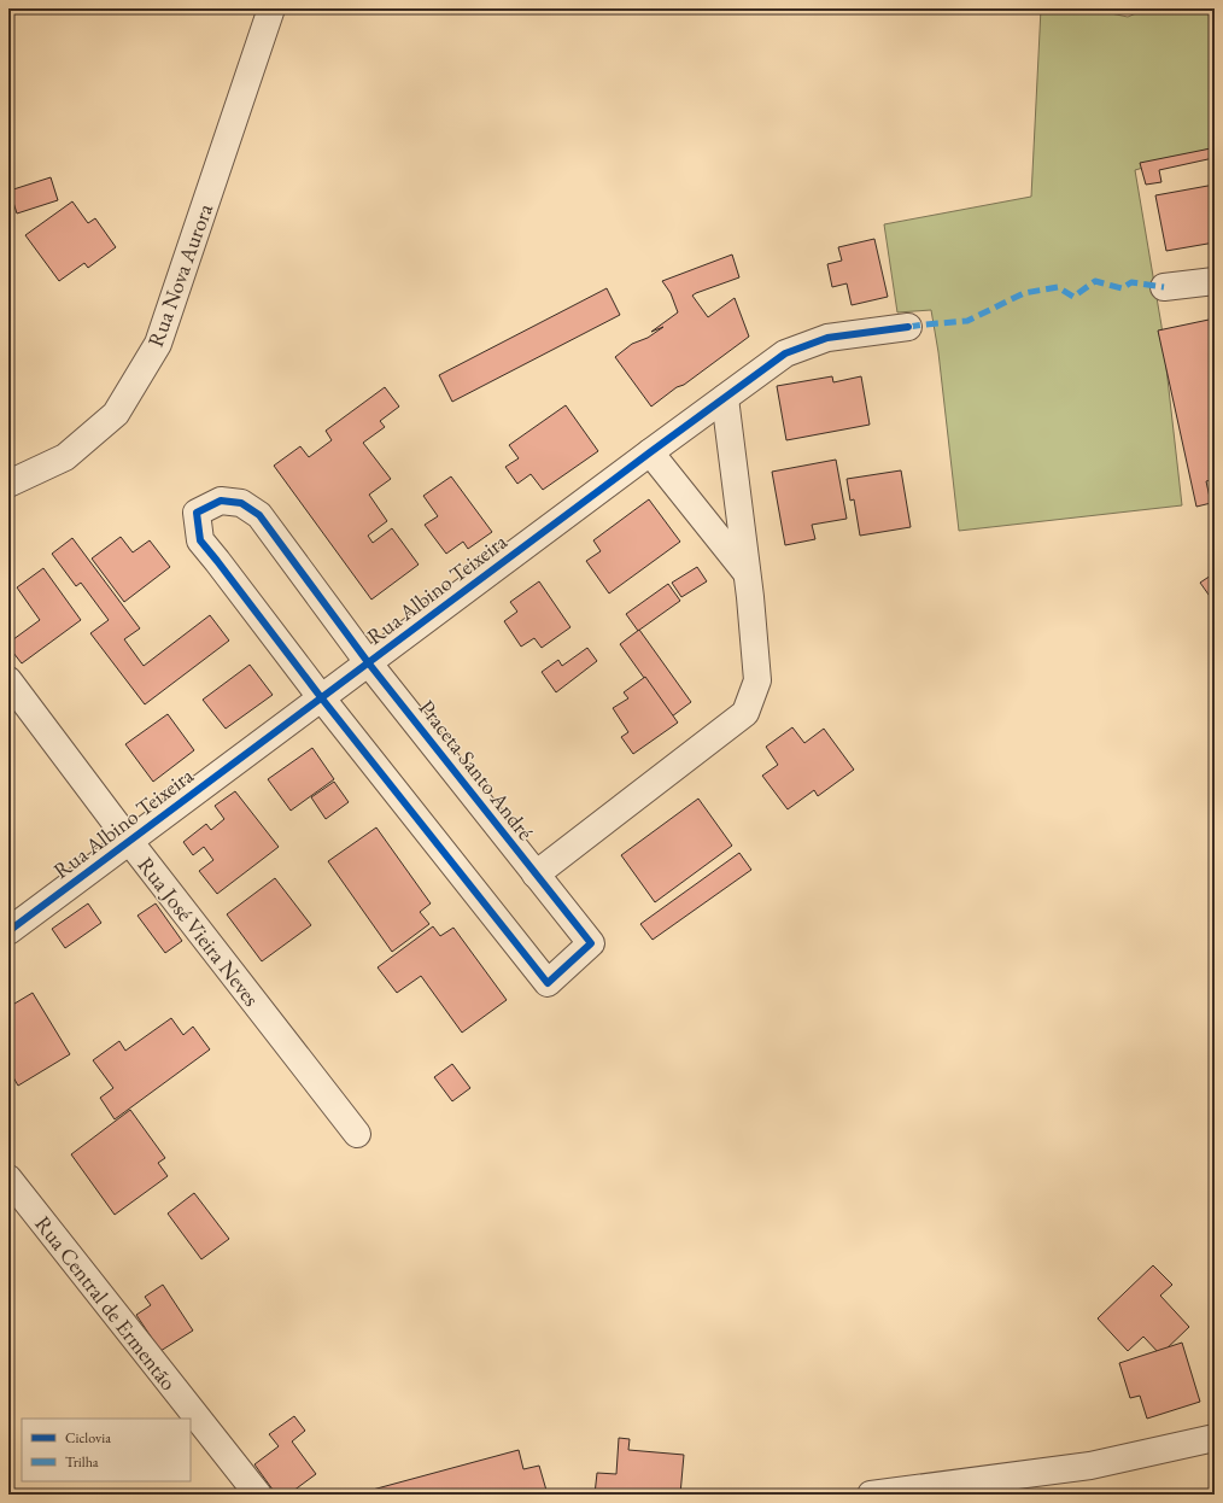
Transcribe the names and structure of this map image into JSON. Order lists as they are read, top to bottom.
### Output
{
  "streets": {
    "street": [
      "Rua Nova Aurora",
      "Rua Albino Teixeira",
      "Praceta Santo André",
      "Rua José Vieira Neves",
      "Rua Central de Ermentão"
    ]
  },
  "crossings": [
    ["Rua Albino Teixeira", "Praceta Santo André"],
    ["Rua Albino Teixeira", "Rua José Vieira Neves"]
  ],
  "legend": ["Ciclovia", "Trilha"]
}
